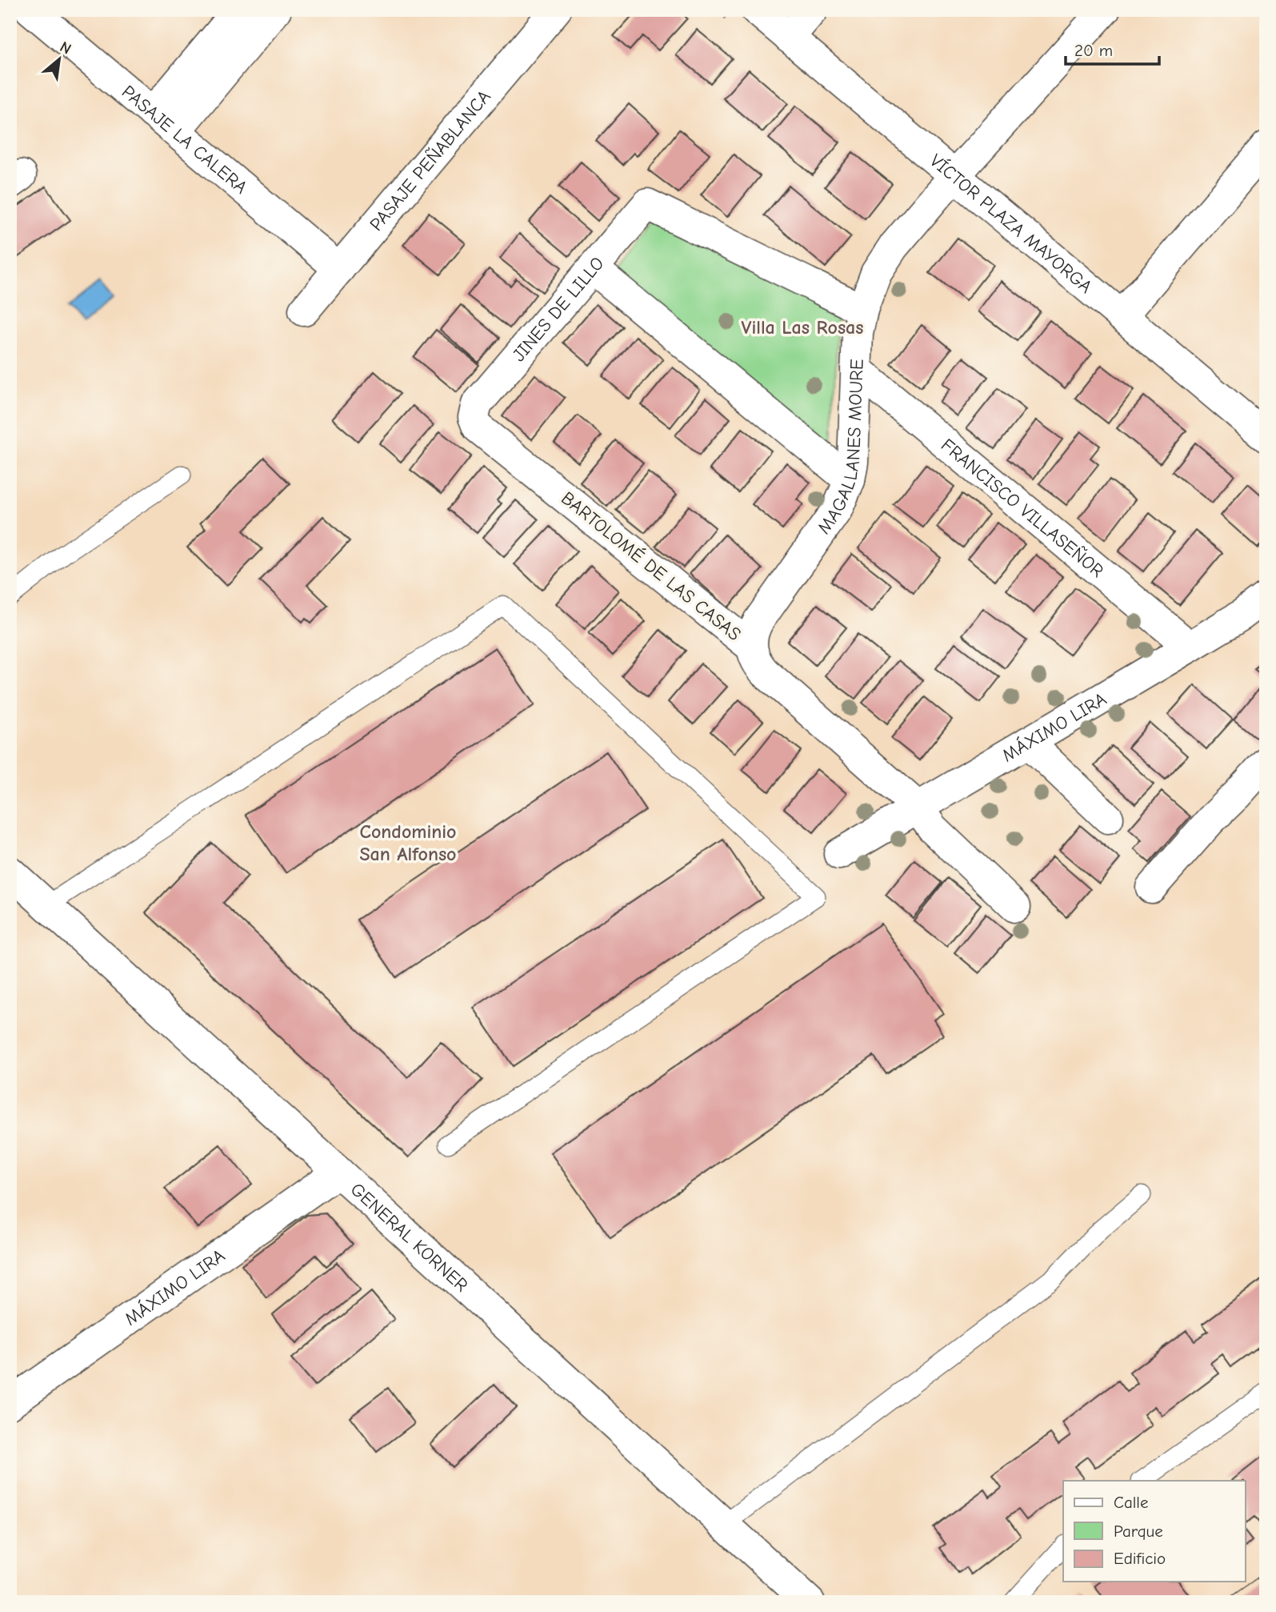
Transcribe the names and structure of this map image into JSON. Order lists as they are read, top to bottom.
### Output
{
  "streets": {
    "street": [
      "PASAJE LA CALERA",
      "PASAJE PEÑABLANCA",
      "VÍCTOR PLAZA MAYORGA",
      "JINES DE LILLO",
      "MAGALLANES MOURE",
      "FRANCISCO VILLASEÑOR",
      "BARTOLOMÉ DE LAS CASAS",
      "MÁXIMO LIRA",
      "GENERAL KORNER"
    ]
  },
  "crossings": [
    ["PASAJE LA CALERA", "PASAJE PEÑABLANCA"],
    ["VÍCTOR PLAZA MAYORGA", "MAGALLANES MOURE"],
    ["JINES DE LILLO", "MAGALLANES MOURE"],
    ["JINES DE LILLO", "BARTOLOMÉ DE LAS CASAS"],
    ["MAGALLANES MOURE", "FRANCISCO VILLASEÑOR"],
    ["MAGALLANES MOURE", "BARTOLOMÉ DE LAS CASAS"],
    ["FRANCISCO VILLASEÑOR", "MÁXIMO LIRA"],
    ["BARTOLOMÉ DE LAS CASAS", "MÁXIMO LIRA"],
    ["MÁXIMO LIRA", "GENERAL KORNER"]
  ],
  "districts": ["Villa Las Rosas", "Condominio San Alfonso"],
  "legend": ["Calle", "Parque", "Edificio"],
  "scale_bar": "20 m",
  "north": "top right"
}
